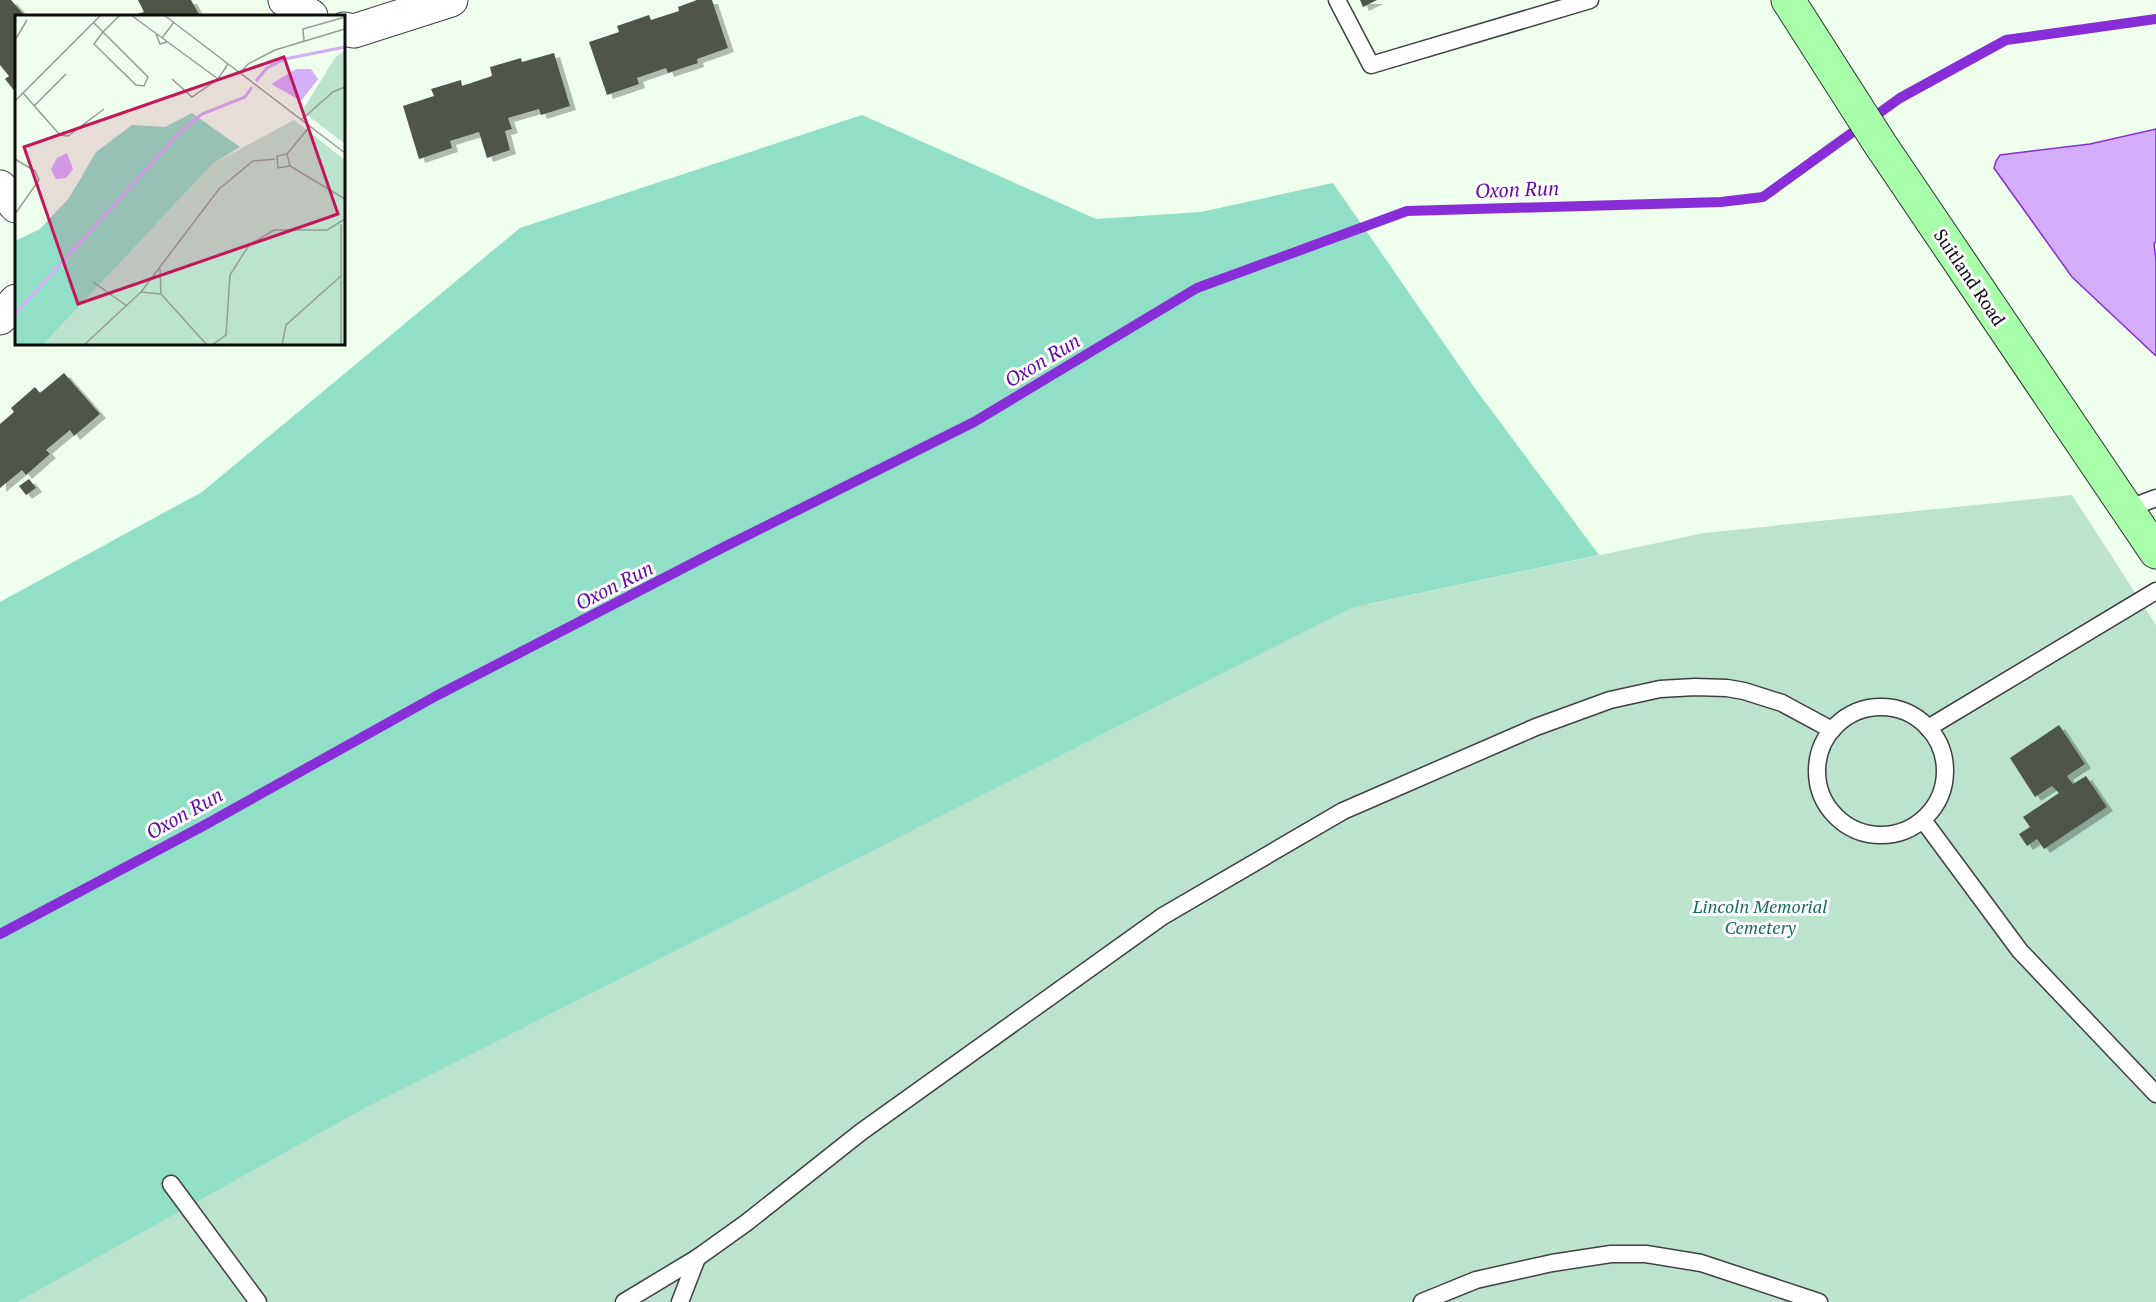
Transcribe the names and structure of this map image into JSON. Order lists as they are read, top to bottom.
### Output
{
  "streets": {
    "main road": ["Suitland Road"]
  },
  "water": ["Oxon Run"],
  "parks": ["Lincoln Memorial Cemetery"]
}
